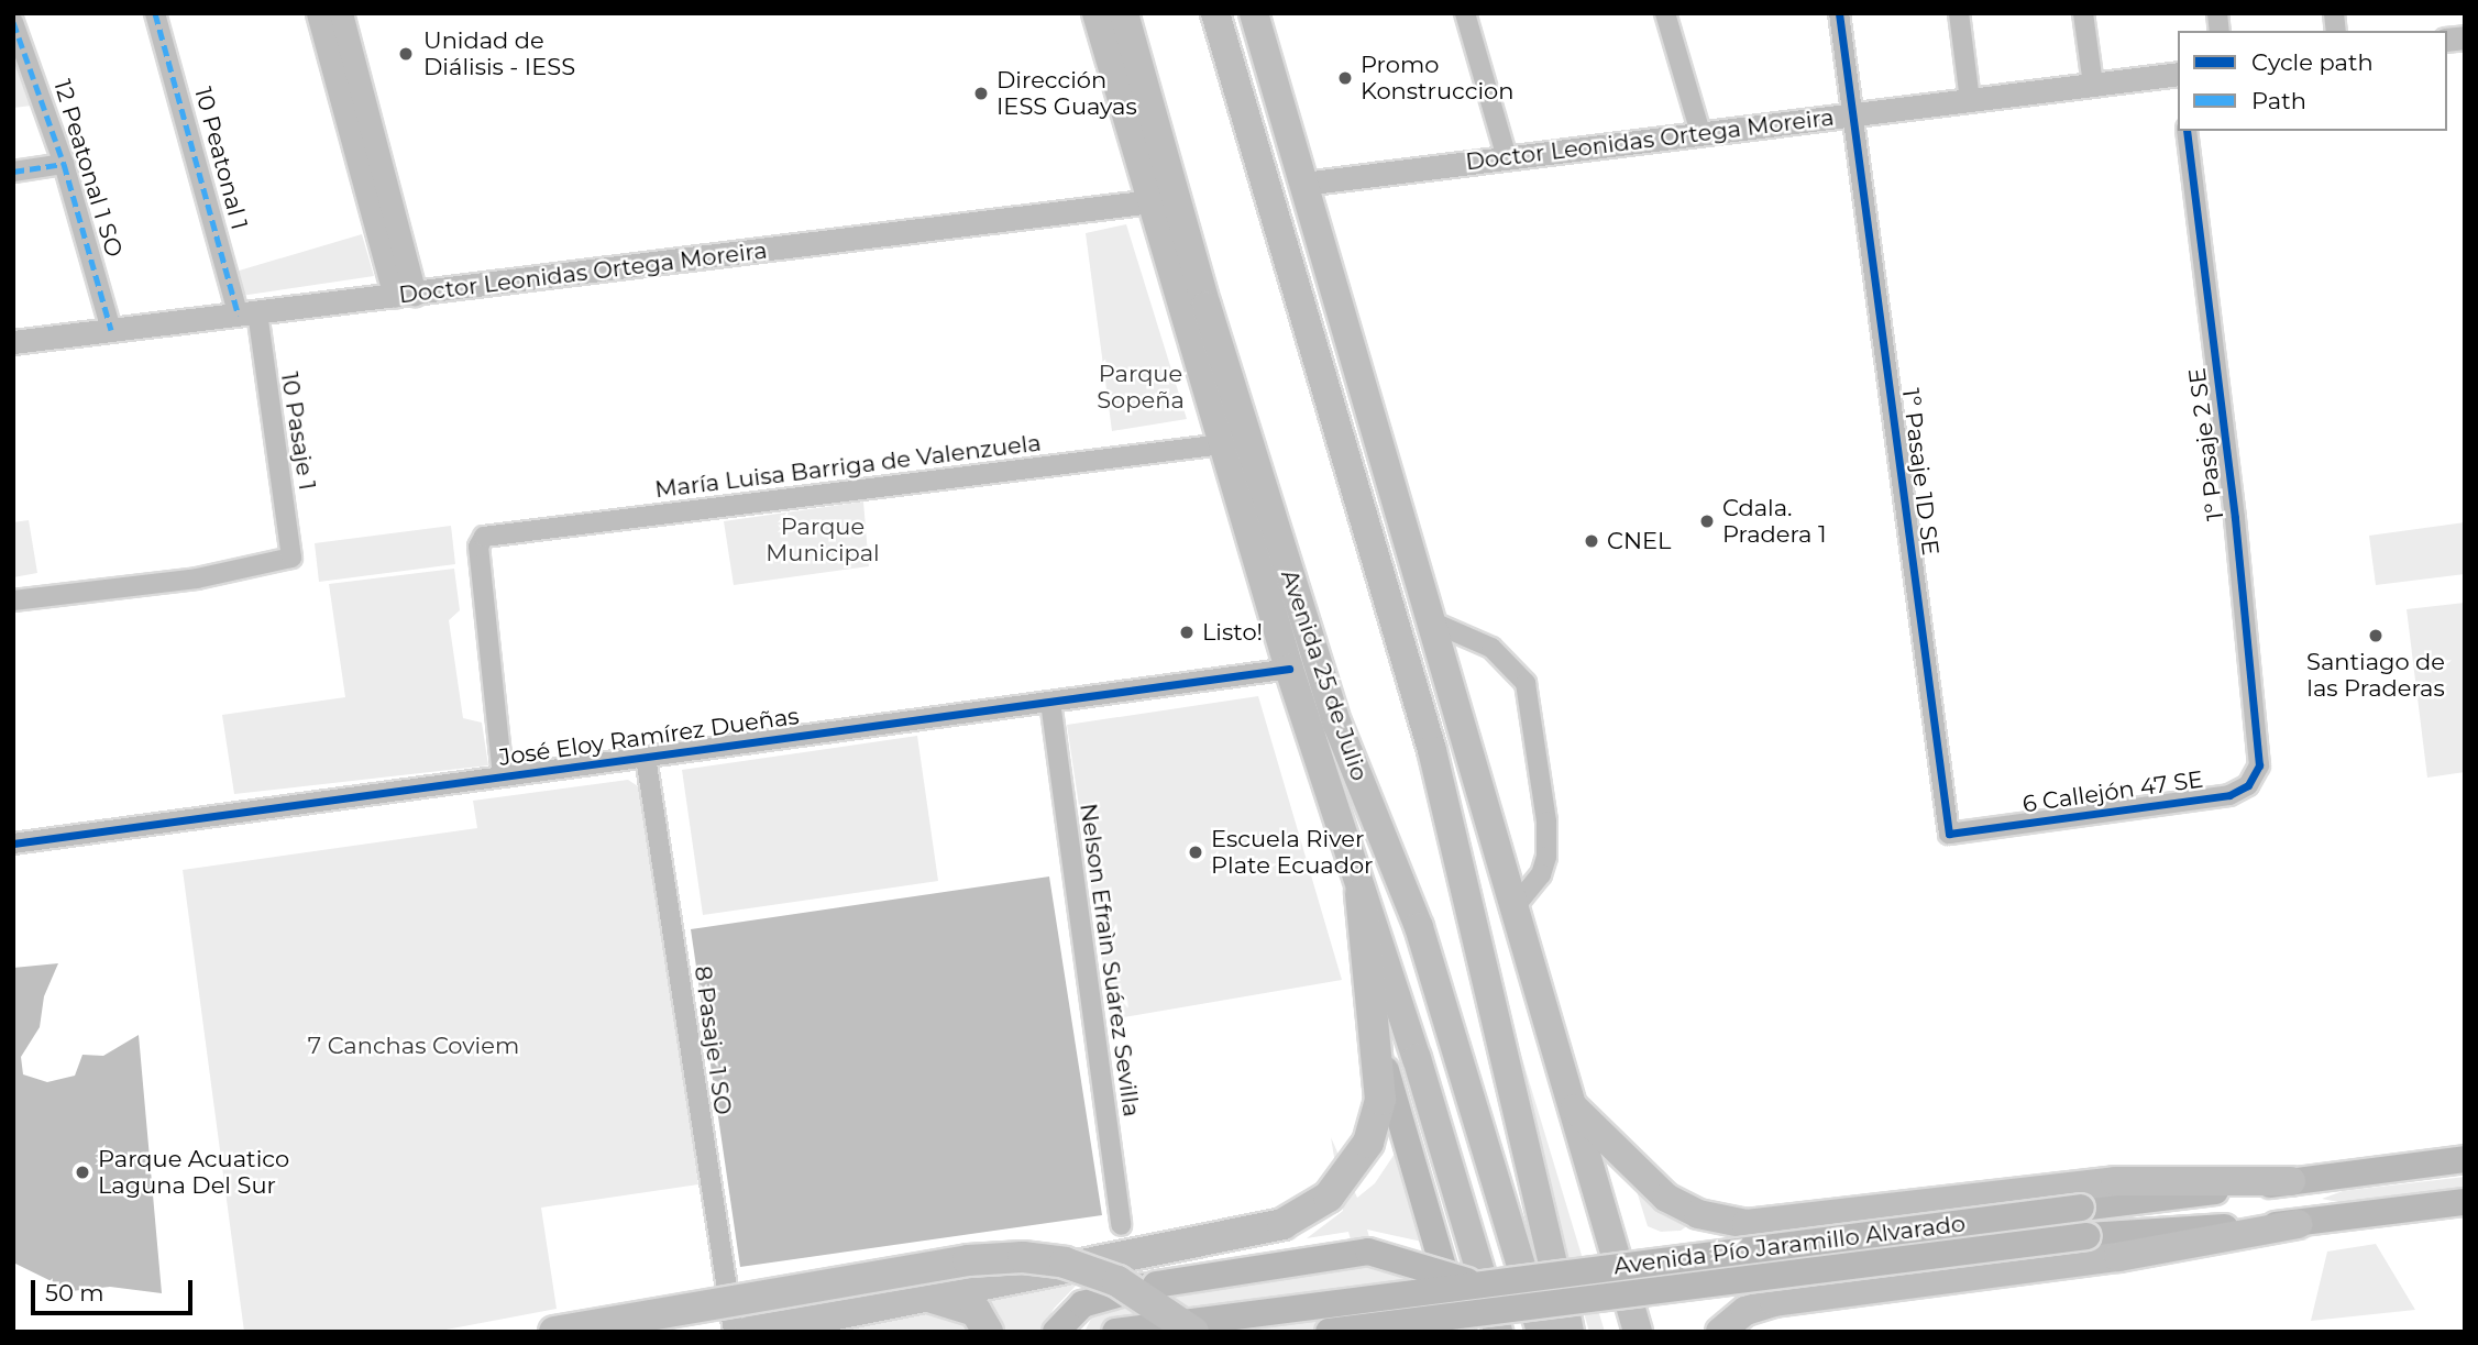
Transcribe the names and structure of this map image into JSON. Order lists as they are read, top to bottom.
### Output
{
  "streets": {
    "main road": ["Avenida 25 de Julio", "Avenida Pío Jaramillo Alvarado"],
    "street": [
      "Doctor Leonidas Ortega Moreira",
      "10 Peatonal 1",
      "12 Peatonal 1 SO",
      "10 Pasaje 1",
      "1º Pasaje 2 SE",
      "María Luisa Barriga de Valenzuela",
      "1º Pasaje 1D SE",
      "José Eloy Ramírez Dueñas",
      "6 Callejón 47 SE",
      "Nelson Efraìn Suárez Sevilla",
      "8 Pasaje 1 SO"
    ]
  },
  "crossings": [
    ["Doctor Leonidas Ortega Moreira", "10 Peatonal 1"],
    ["Doctor Leonidas Ortega Moreira", "12 Peatonal 1 SO"],
    ["Doctor Leonidas Ortega Moreira", "10 Pasaje 1"],
    ["Doctor Leonidas Ortega Moreira", "1º Pasaje 1D SE"],
    ["Doctor Leonidas Ortega Moreira", "Avenida 25 de Julio"],
    ["10 Peatonal 1", "10 Pasaje 1"],
    ["1º Pasaje 2 SE", "6 Callejón 47 SE"],
    ["María Luisa Barriga de Valenzuela", "Avenida 25 de Julio"],
    ["María Luisa Barriga de Valenzuela", "José Eloy Ramírez Dueñas"],
    ["1º Pasaje 1D SE", "6 Callejón 47 SE"],
    ["Avenida 25 de Julio", "José Eloy Ramírez Dueñas"],
    ["José Eloy Ramírez Dueñas", "Nelson Efraìn Suárez Sevilla"],
    ["José Eloy Ramírez Dueñas", "8 Pasaje 1 SO"]
  ],
  "parks": ["Parque Sopeña", "Parque Municipal", "7 Canchas Coviem"],
  "places": [
    "Unidad de Diálisis - IESS",
    "Promo Konstruccion",
    "Dirección IESS Guayas",
    "Cdala. Pradera 1",
    "CNEL",
    "Listo!",
    "Santiago de las Praderas",
    "Escuela River Plate Ecuador",
    "Parque Acuatico Laguna Del Sur"
  ],
  "legend": ["Cycle path", "Path"],
  "scale_bar": "50 m"
}
